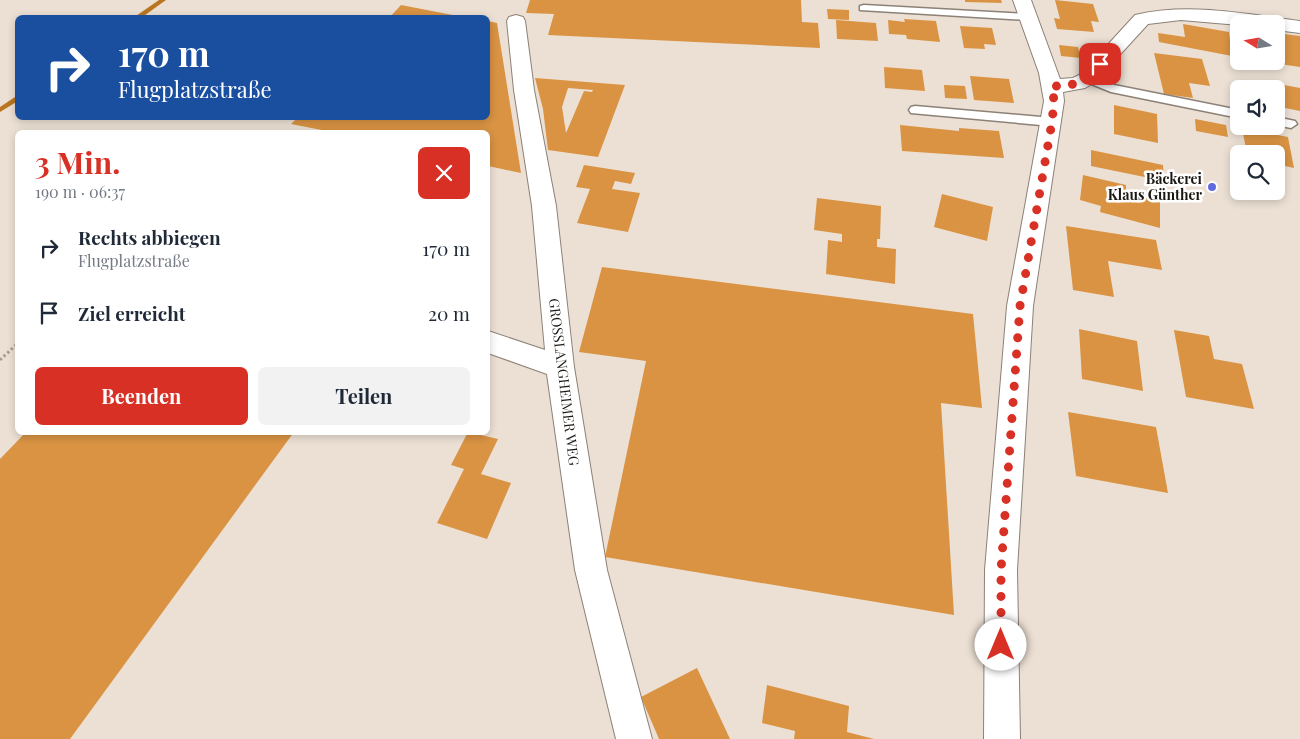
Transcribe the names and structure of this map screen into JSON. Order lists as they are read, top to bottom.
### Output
{
  "streets": {
    "street": ["GROSSLANGHEIMER WEG"]
  },
  "places": ["Bäckerei Klaus Günther"],
  "north": "left",
  "page": {
    "turn": ["170 m", "Flugplatzstraße"],
    "heading": ["3 Min.", "190 m · 06:37"],
    "list": [
      {
        "name": "Rechts abbiegen",
        "note": "Flugplatzstraße",
        "value": "170 m"
      },
      {
        "name": "Ziel erreicht",
        "value": "20 m"
      }
    ],
    "buttons": ["Beenden", "Teilen"]
  }
}
